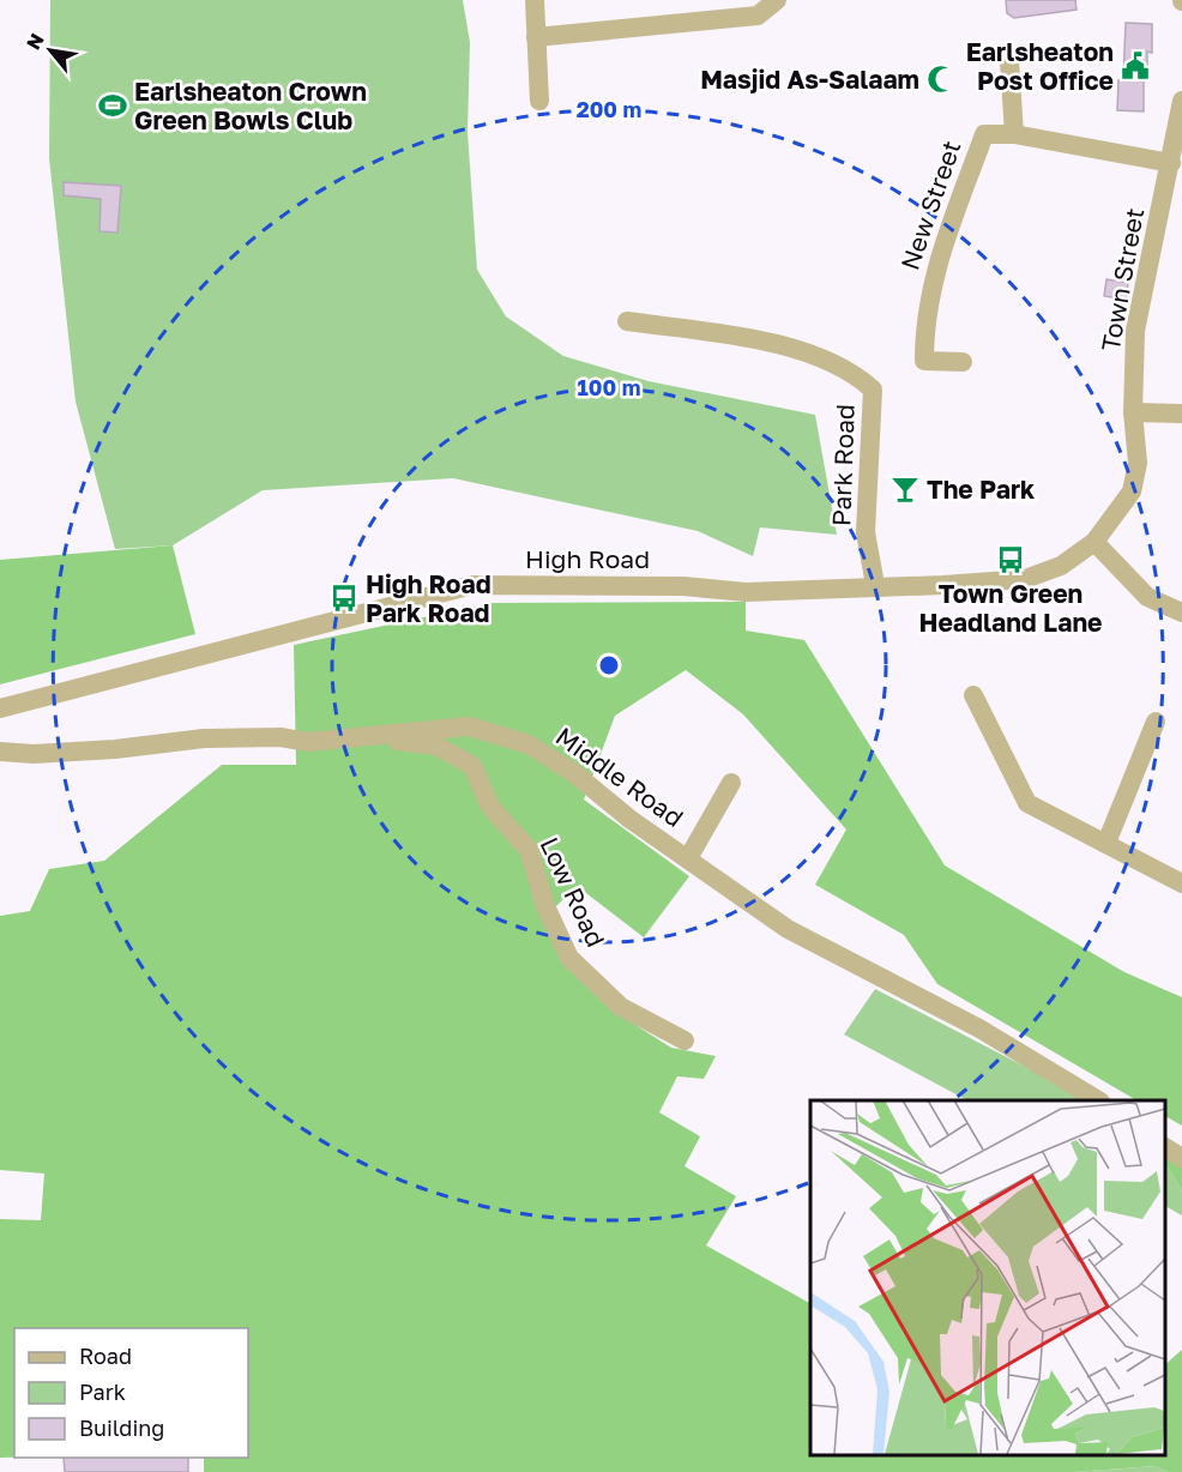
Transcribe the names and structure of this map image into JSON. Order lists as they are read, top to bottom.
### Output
{
  "streets": {
    "street": [
      "New Street",
      "Town Street",
      "Park Road",
      "High Road",
      "Middle Road",
      "Low Road"
    ]
  },
  "crossings": [
    ["New Street", "Town Street"],
    ["Town Street", "High Road"],
    ["Park Road", "High Road"],
    ["Middle Road", "Low Road"]
  ],
  "places": {
    "public building": ["Earlsheaton Post Office"],
    "mosque": ["Masjid As-Salaam"],
    "sports": ["Earlsheaton Crown Green Bowls Club"],
    "bar": ["The Park"],
    "bus stop": ["Town Green Headland Lane", "High Road Park Road"]
  },
  "legend": ["Road", "Park", "Building"],
  "north": "top left",
  "rings": ["200 m", "100 m"]
}
